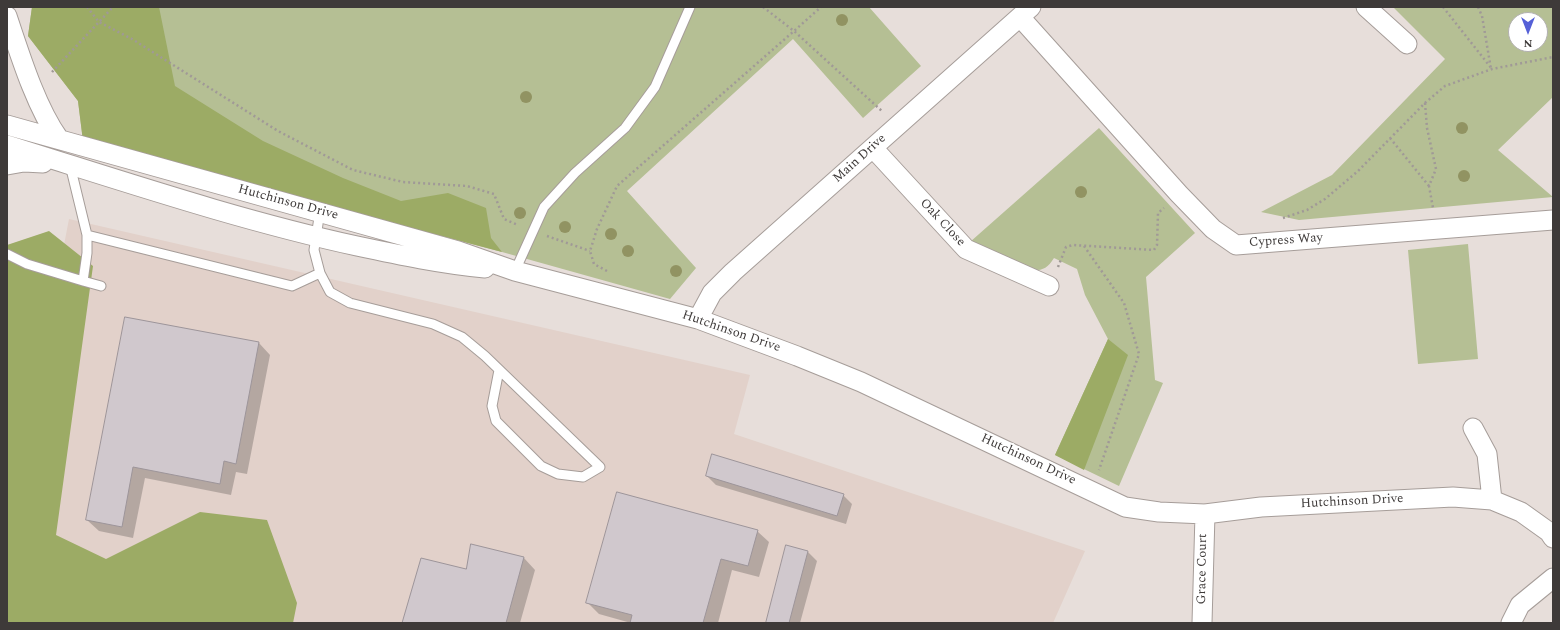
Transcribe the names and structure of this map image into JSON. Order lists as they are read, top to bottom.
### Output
{
  "streets": {
    "street": [
      "Main Drive",
      "Hutchinson Drive",
      "Oak Close",
      "Cypress Way",
      "Grace Court"
    ]
  },
  "crossings": [
    ["Main Drive", "Hutchinson Drive"],
    ["Main Drive", "Oak Close"],
    ["Main Drive", "Cypress Way"],
    ["Hutchinson Drive", "Grace Court"]
  ],
  "north": "bottom"
}
